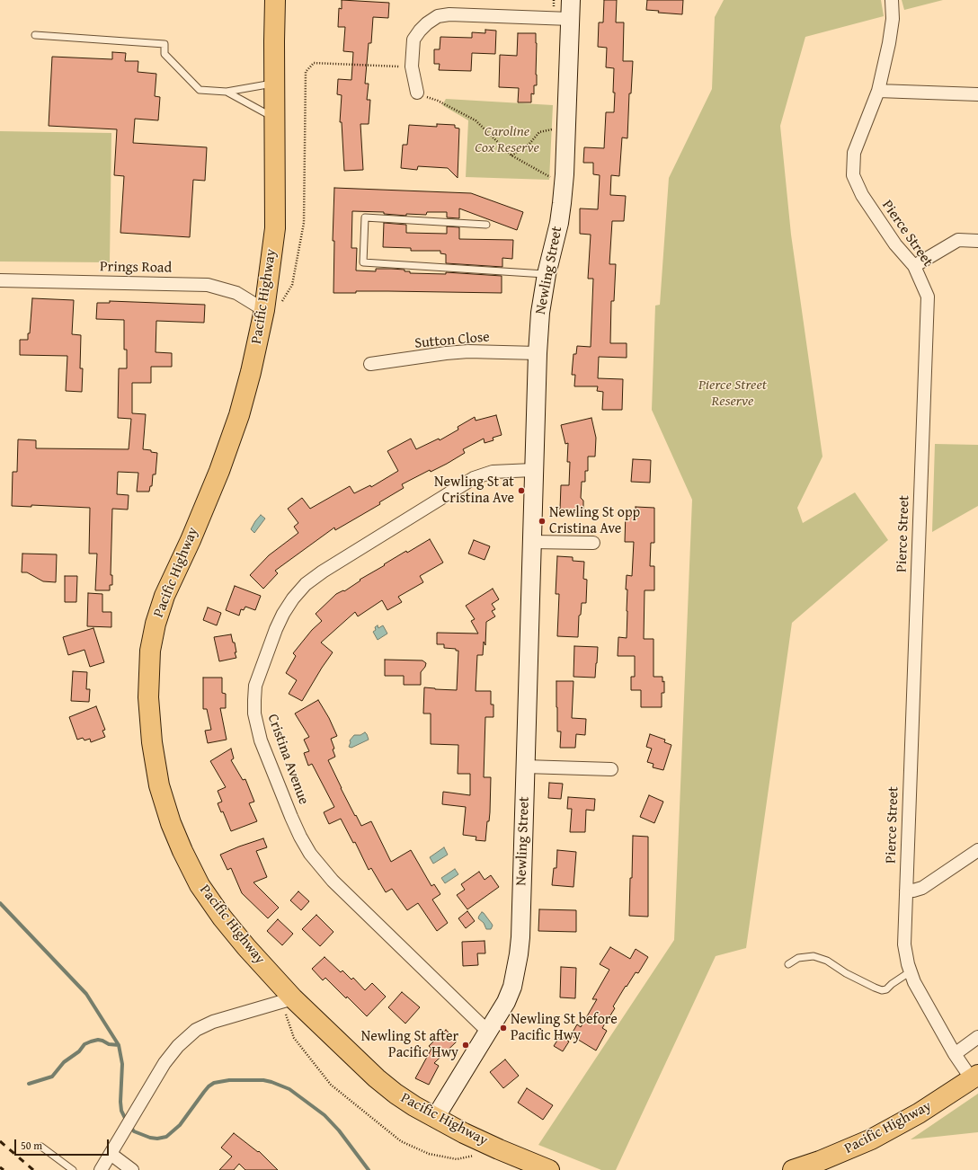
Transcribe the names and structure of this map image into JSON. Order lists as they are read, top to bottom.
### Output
{
  "streets": {
    "main road": ["Pacific Highway"],
    "street": [
      "Pierce Street",
      "Prings Road",
      "Newling Street",
      "Sutton Close",
      "Cristina Avenue"
    ]
  },
  "crossings": [
    ["Pierce Street", "Pacific Highway"],
    ["Prings Road", "Pacific Highway"],
    ["Newling Street", "Pacific Highway"],
    ["Newling Street", "Sutton Close"],
    ["Newling Street", "Cristina Avenue"]
  ],
  "parks": ["Caroline Cox Reserve", "Pierce Street Reserve"],
  "places": [
    "Newling St at Cristina Ave",
    "Newling St opp Cristina Ave",
    "Newling St before Pacific Hwy",
    "Newling St after Pacific Hwy"
  ],
  "scale_bar": "50 m"
}
